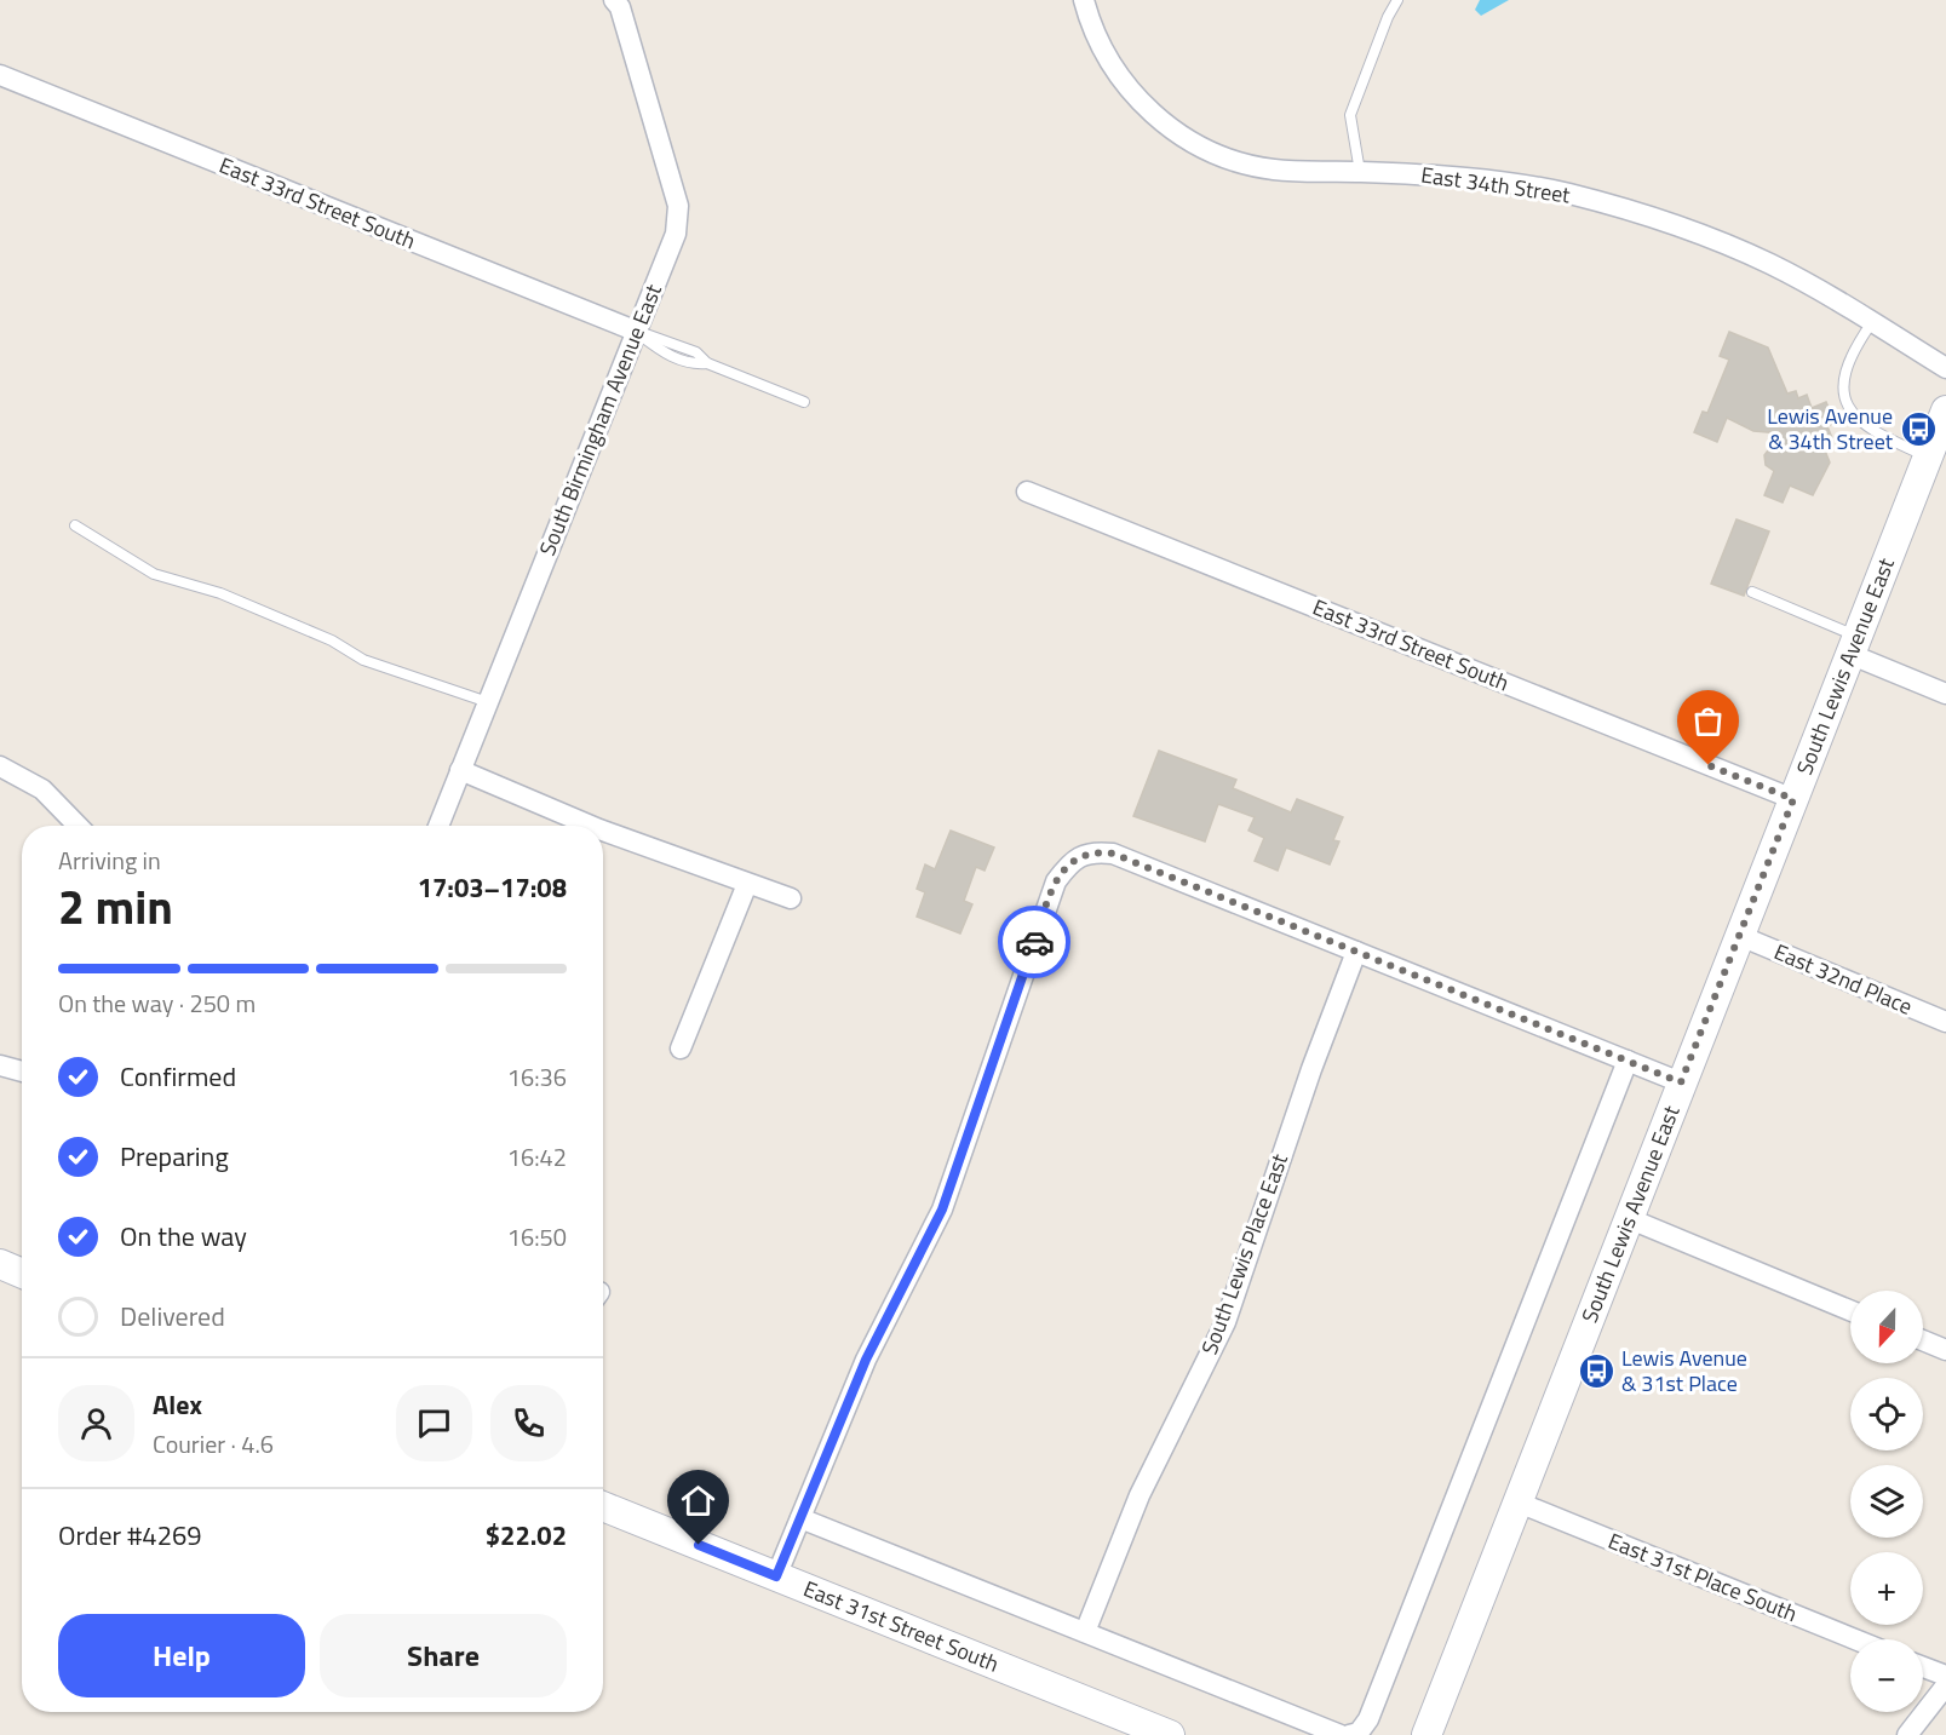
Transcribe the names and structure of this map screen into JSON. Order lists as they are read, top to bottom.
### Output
{
  "streets": {
    "main road": ["South Lewis Avenue East", "East 31st Street South"],
    "street": [
      "East 34th Street",
      "East 33rd Street South",
      "South Birmingham Avenue East",
      "East 32nd Place",
      "South Lewis Place East",
      "East 31st Place South"
    ]
  },
  "crossings": [
    ["East 33rd Street South", "South Birmingham Avenue East"],
    ["East 33rd Street South", "South Lewis Avenue East"],
    ["South Lewis Avenue East", "East 32nd Place"],
    ["South Lewis Avenue East", "East 31st Place South"]
  ],
  "places": {
    "bus stop": ["Lewis Avenue & 34th Street", "Lewis Avenue & 31st Place"]
  },
  "north": "bottom",
  "page": {
    "heading": ["2 min", "Arriving in", "17:03–17:08"],
    "panel": [
      "Alex",
      "Courier · 4.6",
      "Order #4269",
      "$22.02"
    ],
    "bar": "On the way · 250 m",
    "list": [
      ["Confirmed", "16:36"],
      ["Preparing", "16:42"],
      ["On the way", "16:50"],
      "Delivered"
    ],
    "map_buttons": ["+", "−"],
    "buttons": ["Help", "Share"]
  }
}
